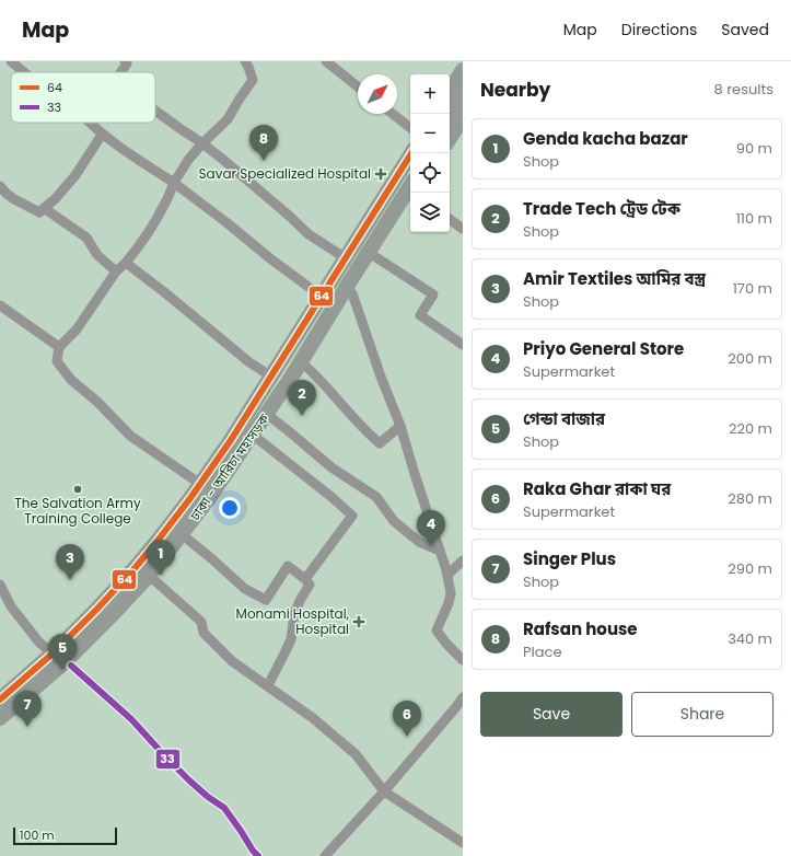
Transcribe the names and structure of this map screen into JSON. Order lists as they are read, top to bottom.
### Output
{
  "streets": {
    "highway": ["ঢাকা - আরিচা মহাসড়ক"]
  },
  "places": {
    "health": ["Savar Specialized Hospital", "Monami Hospital, Hospital"],
    "other": ["The Salvation Army Training College"]
  },
  "lines": ["transit line 64", "transit line 33"],
  "legend": ["64", "33"],
  "scale_bar": "100 m",
  "north": "top right",
  "page": {
    "header": "Map",
    "nav": ["Map", "Directions", "Saved"],
    "heading": ["Nearby", "8 results"],
    "map_buttons": ["+", "−"],
    "list": [
      {
        "mark": "1",
        "name": "Genda kacha bazar",
        "note": "Shop",
        "value": "90 m"
      },
      {
        "mark": "2",
        "name": "Trade Tech ট্রেড টেক",
        "note": "Shop",
        "value": "110 m"
      },
      {
        "mark": "3",
        "name": "Amir Textiles আমির বস্ত্র",
        "note": "Shop",
        "value": "170 m"
      },
      {
        "mark": "4",
        "name": "Priyo General Store",
        "note": "Supermarket",
        "value": "200 m"
      },
      {
        "mark": "5",
        "name": "গেন্ডা বাজার",
        "note": "Shop",
        "value": "220 m"
      },
      {
        "mark": "6",
        "name": "Raka Ghar রাকা ঘর",
        "note": "Supermarket",
        "value": "280 m"
      },
      {
        "mark": "7",
        "name": "Singer Plus",
        "note": "Shop",
        "value": "290 m"
      },
      {
        "mark": "8",
        "name": "Rafsan house",
        "note": "Place",
        "value": "340 m"
      }
    ],
    "pins": [
      "8",
      "2",
      "4",
      "1",
      "3",
      "5",
      "7",
      "6"
    ],
    "buttons": ["Save", "Share"],
    "scale": "100 m"
  }
}
